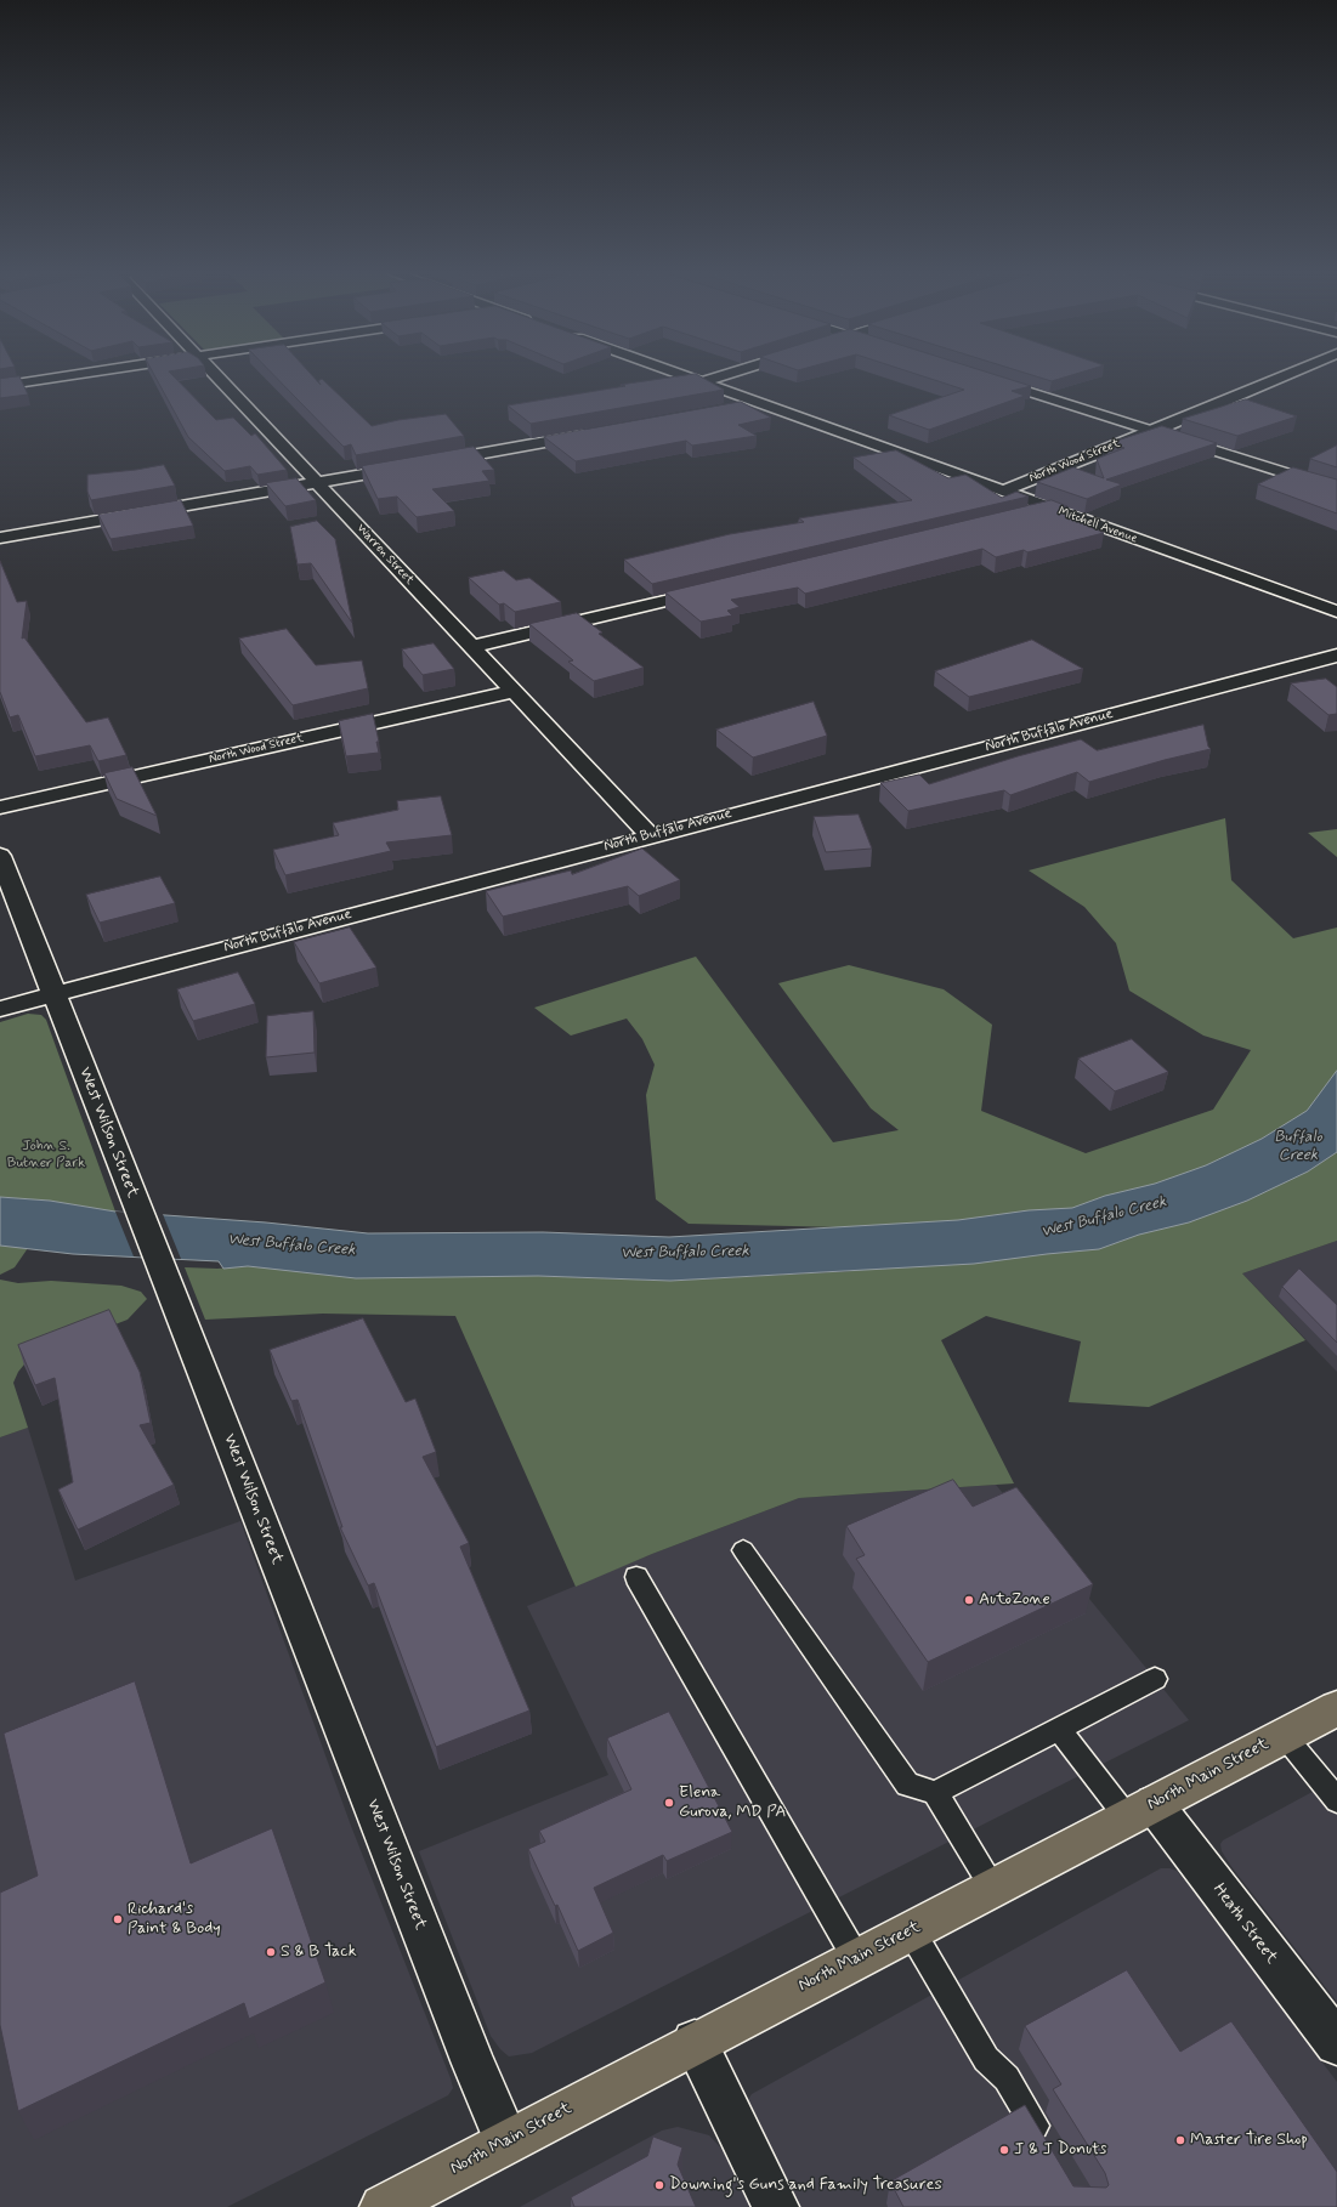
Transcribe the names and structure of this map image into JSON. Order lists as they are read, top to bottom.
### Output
{
  "streets": {
    "main road": ["North Main Street"],
    "street": [
      "North Wood Street",
      "Mitchell Avenue",
      "Warren Street",
      "North Buffalo Avenue",
      "West Wilson Street",
      "Heath Street"
    ]
  },
  "crossings": [
    ["North Wood Street", "Mitchell Avenue"],
    ["North Wood Street", "Warren Street"],
    ["Warren Street", "North Buffalo Avenue"],
    ["North Buffalo Avenue", "West Wilson Street"],
    ["West Wilson Street", "North Main Street"],
    ["North Main Street", "Heath Street"]
  ],
  "water": ["Buffalo Creek", "West Buffalo Creek"],
  "parks": ["John S. Butner Park"],
  "places": [
    "AutoZone",
    "Elena Gurova, MD PA",
    "Richard's Paint & Body",
    "S & B Tack",
    "Master Tire Shop",
    "J & J Donuts",
    "Downing's Guns and Family Treasures"
  ]
}
